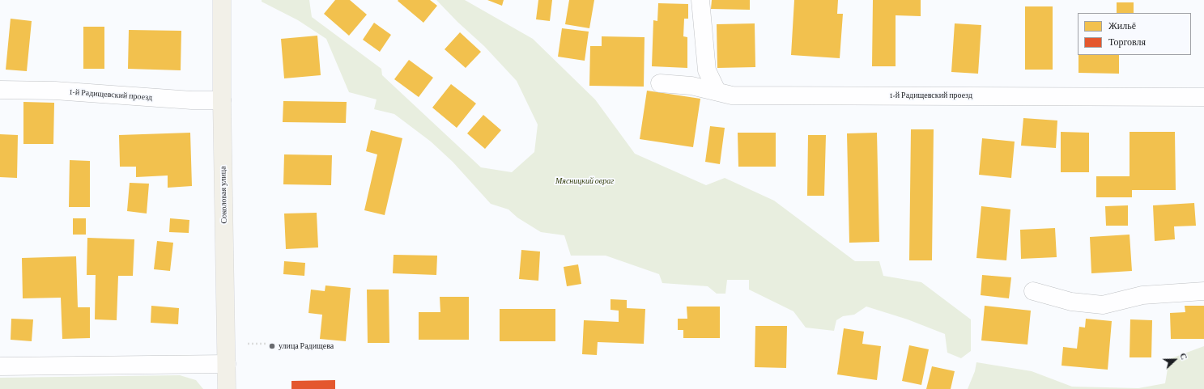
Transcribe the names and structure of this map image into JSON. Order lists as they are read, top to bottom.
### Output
{
  "streets": {
    "main road": ["Соколовая улица"],
    "street": ["1-й Радищевский проезд"]
  },
  "crossings": [
    ["1-й Радищевский проезд", "Соколовая улица"]
  ],
  "parks": ["Мясницкий овраг"],
  "places": ["улица Радищева"],
  "legend": ["Жильё", "Торговля"],
  "north": "right"
}
